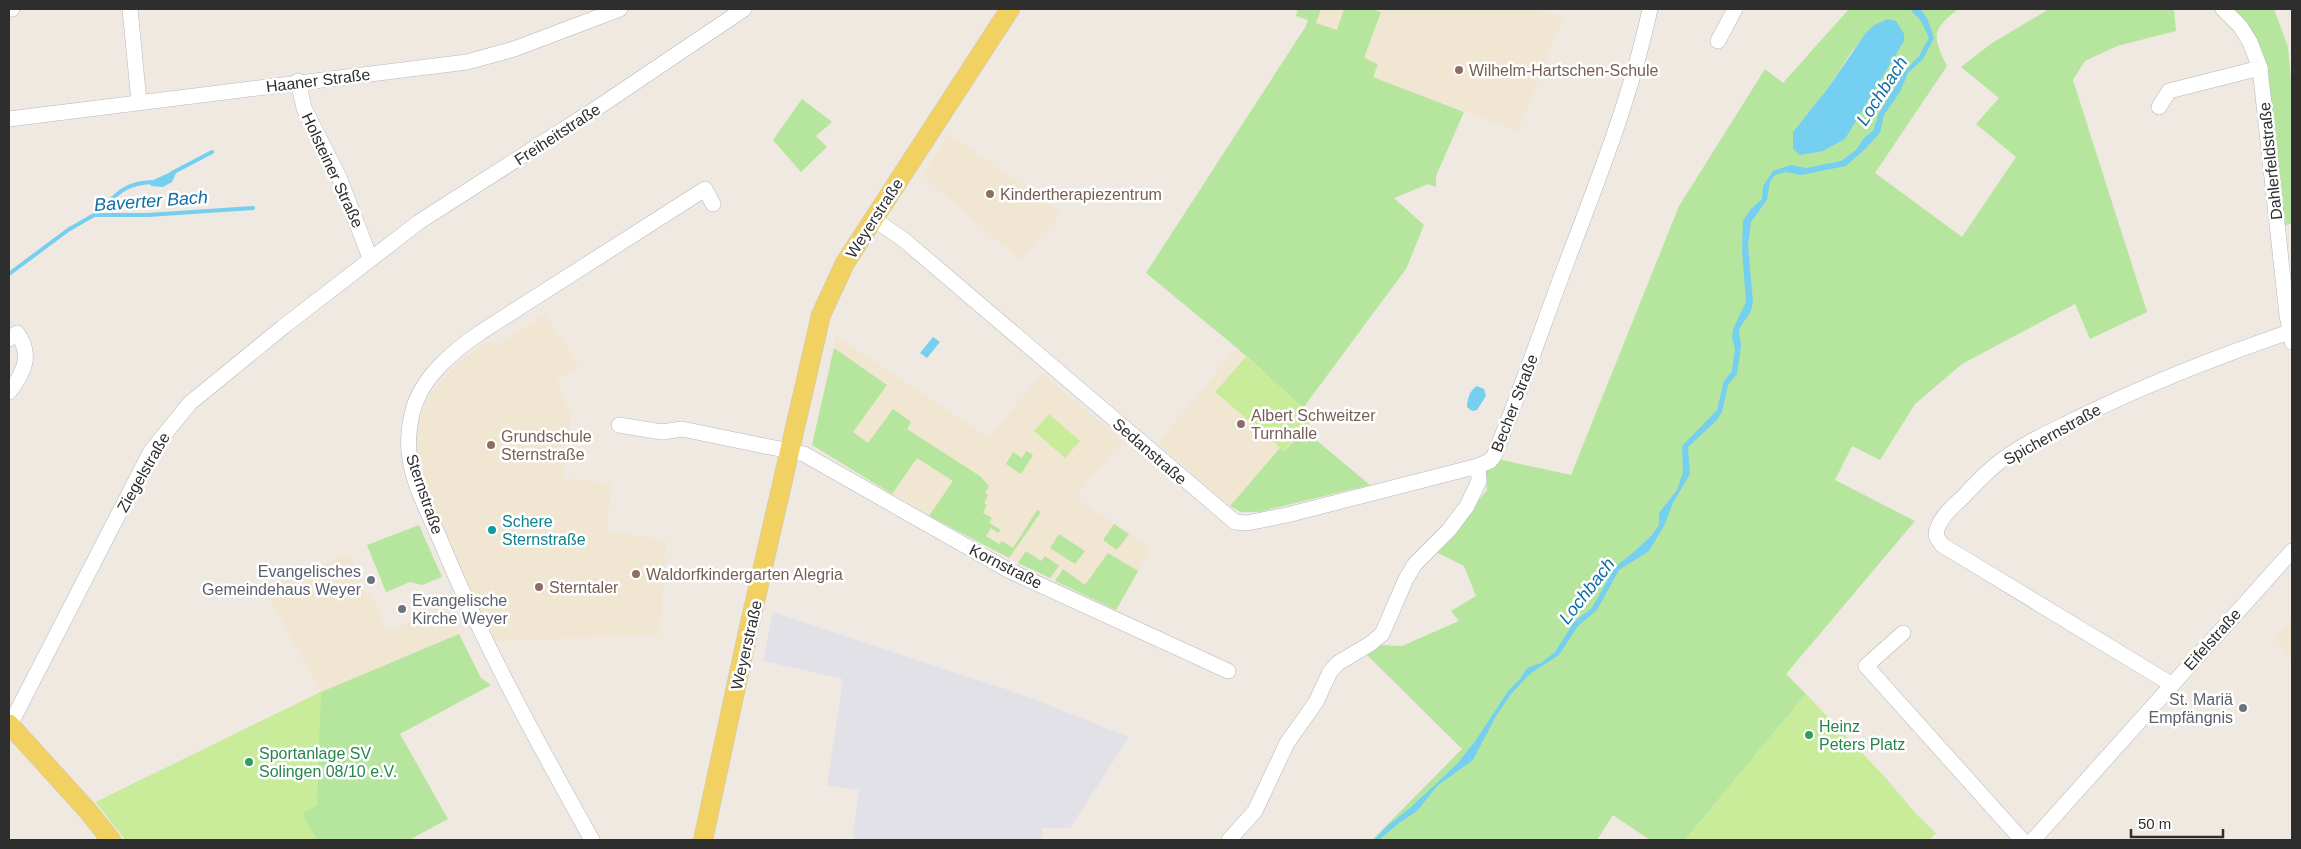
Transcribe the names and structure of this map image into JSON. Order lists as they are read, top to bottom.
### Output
{
  "streets": {
    "main road": ["Weyerstraße"],
    "street": [
      "Haaner Straße",
      "Freiheitstraße",
      "Dahlerfeldstraße",
      "Holsteiner Straße",
      "Becher Straße",
      "Spichernstraße",
      "Sedanstraße",
      "Ziegelstraße",
      "Sternstraße",
      "Kornstraße",
      "Eifelstraße"
    ]
  },
  "crossings": [
    ["Haaner Straße", "Holsteiner Straße"],
    ["Freiheitstraße", "Holsteiner Straße"],
    ["Freiheitstraße", "Ziegelstraße"],
    ["Dahlerfeldstraße", "Spichernstraße"],
    ["Holsteiner Straße", "Ziegelstraße"],
    ["Weyerstraße", "Sedanstraße"],
    ["Weyerstraße", "Kornstraße"],
    ["Becher Straße", "Sedanstraße"],
    ["Spichernstraße", "Eifelstraße"]
  ],
  "water": ["Lochbach", "Baverter Bach"],
  "places": [
    "Wilhelm-Hartschen-Schule",
    "Kindertherapiezentrum",
    "Albert Schweitzer Turnhalle",
    "Grundschule Sternstraße",
    "Schere Sternstraße",
    "Waldorfkindergarten Alegria",
    "Evangelisches Gemeindehaus Weyer",
    "Sterntaler",
    "Evangelische Kirche Weyer",
    "St. Mariä Empfängnis",
    "Heinz Peters Platz",
    "Sportanlage SV Solingen 08/10 e.V."
  ],
  "scale_bar": "50 m"
}
